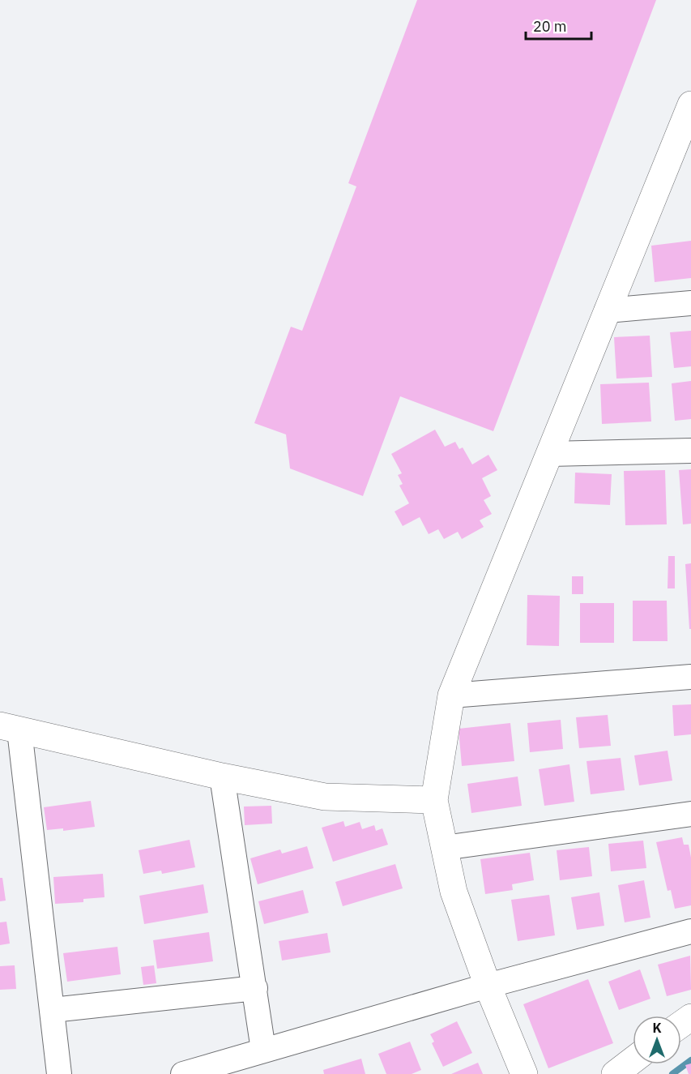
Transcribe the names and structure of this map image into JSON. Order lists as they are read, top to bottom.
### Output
{
  "scale_bar": "20 m",
  "north": "top"
}
